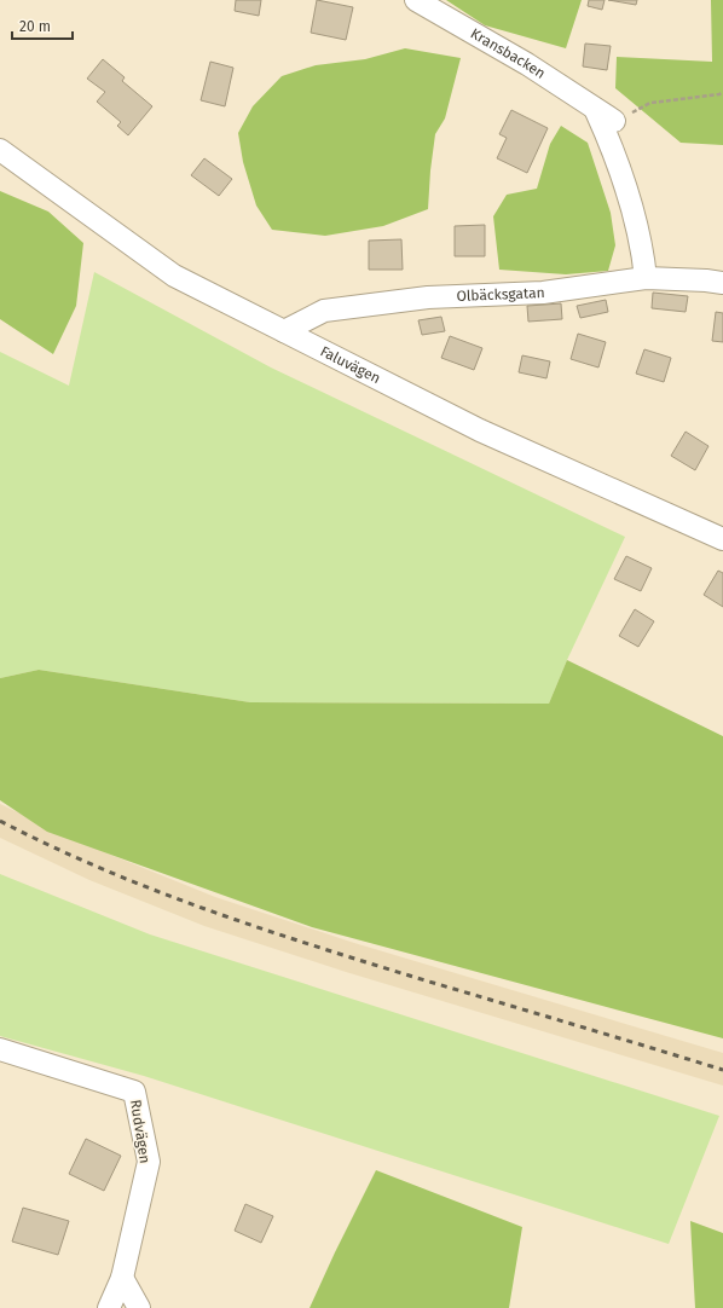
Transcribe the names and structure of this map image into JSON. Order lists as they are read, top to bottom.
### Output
{
  "streets": {
    "street": [
      "Kransbacken",
      "Olbäcksgatan",
      "Faluvägen",
      "Rudvägen"
    ]
  },
  "crossings": [
    ["Olbäcksgatan", "Faluvägen"]
  ],
  "scale_bar": "20 m"
}
